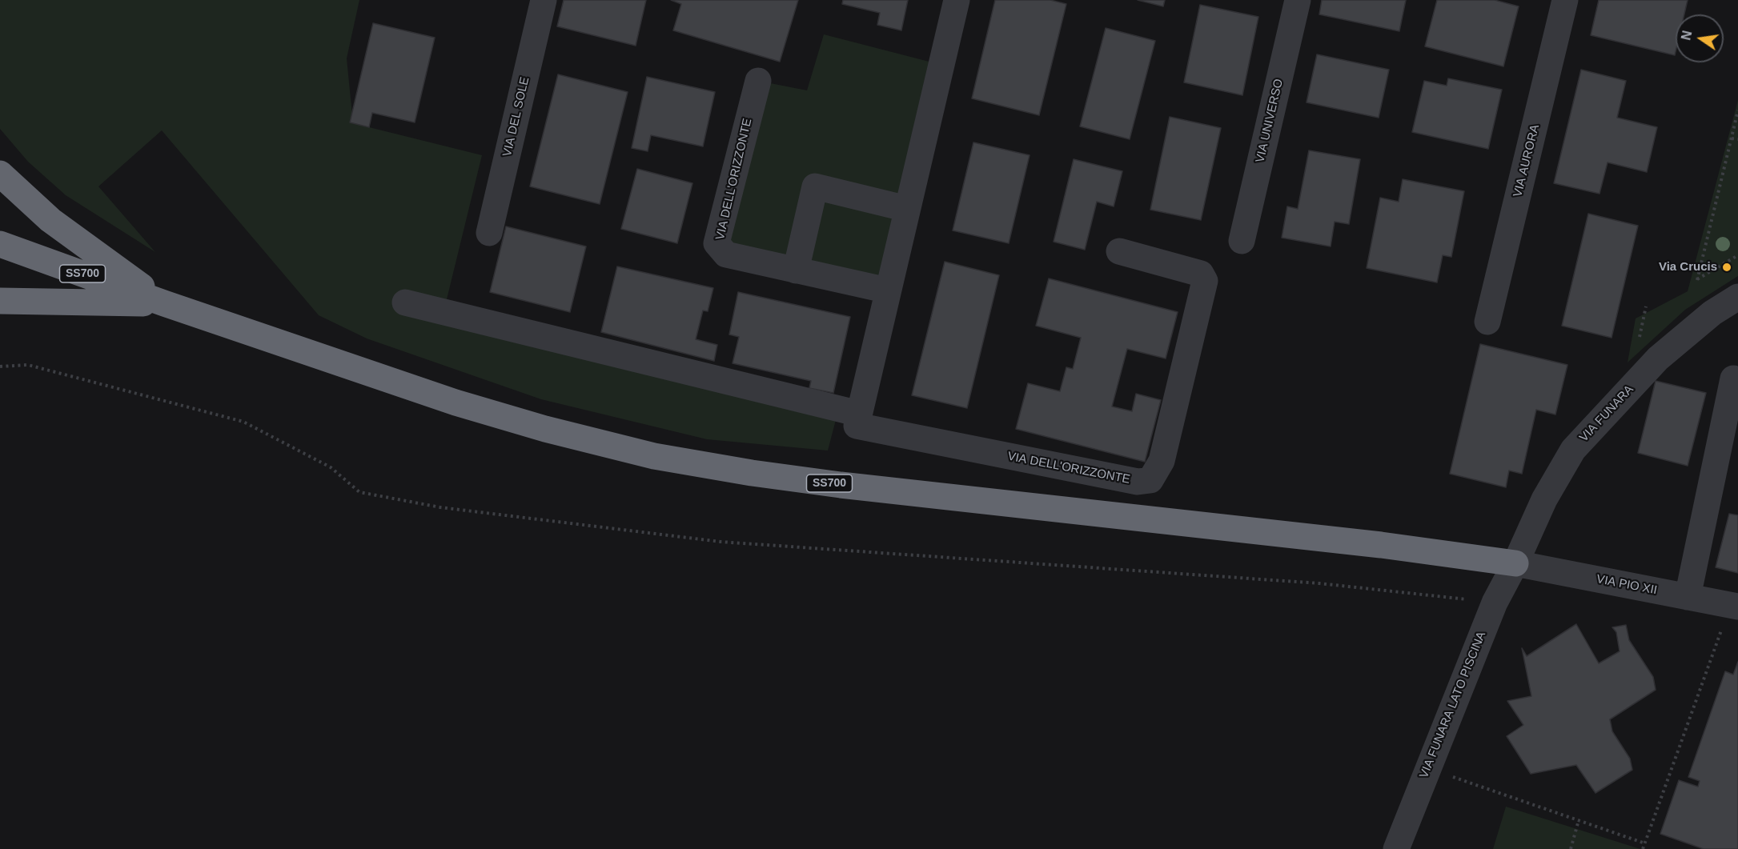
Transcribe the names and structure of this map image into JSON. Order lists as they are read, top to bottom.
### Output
{
  "streets": {
    "highway": ["SS700"],
    "street": [
      "VIA DEL SOLE",
      "VIA UNIVERSO",
      "VIA AURORA",
      "VIA DELL'ORIZZONTE",
      "VIA FUNARA",
      "VIA PIO XII",
      "VIA FUNARA LATO PISCINA"
    ]
  },
  "crossings": [
    ["SS700", "VIA FUNARA"],
    ["SS700", "VIA PIO XII"],
    ["SS700", "VIA FUNARA LATO PISCINA"],
    ["VIA FUNARA", "VIA PIO XII"],
    ["VIA FUNARA", "VIA FUNARA LATO PISCINA"],
    ["VIA PIO XII", "VIA FUNARA LATO PISCINA"]
  ],
  "places": ["Via Crucis"],
  "north": "left"
}
